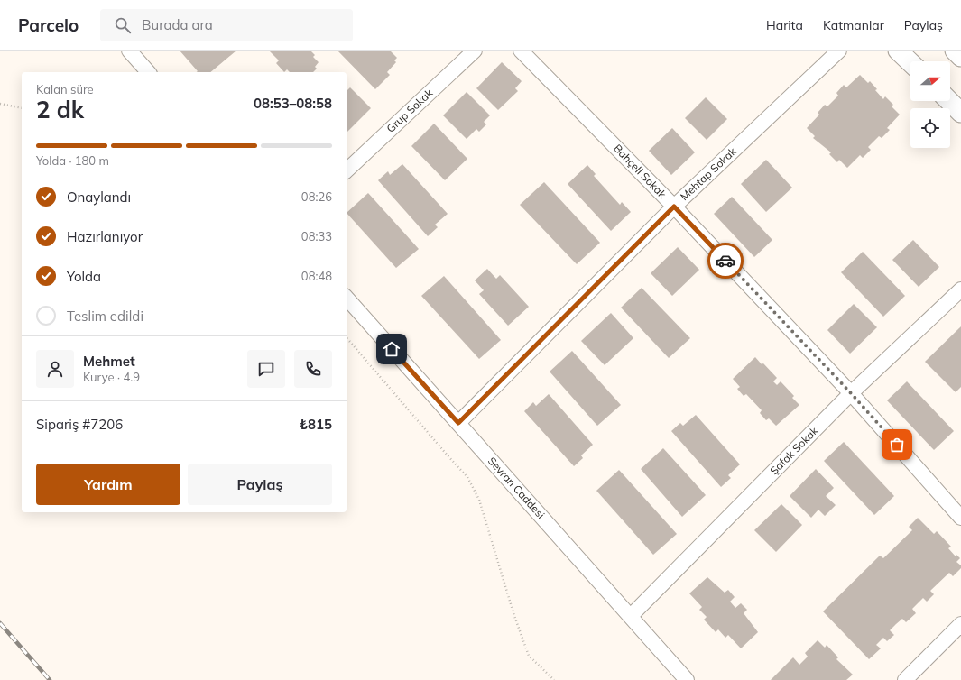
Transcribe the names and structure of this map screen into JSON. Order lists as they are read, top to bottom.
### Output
{
  "streets": {
    "street": [
      "Grup Sokak",
      "Bahçeli Sokak",
      "Mehtap Sokak",
      "Şafak Sokak",
      "Seyran Caddesi"
    ]
  },
  "crossings": [
    ["Bahçeli Sokak", "Mehtap Sokak"],
    ["Bahçeli Sokak", "Şafak Sokak"],
    ["Mehtap Sokak", "Seyran Caddesi"],
    ["Şafak Sokak", "Seyran Caddesi"]
  ],
  "north": "right",
  "page": {
    "header": "Parcelo",
    "search": "Burada ara",
    "nav": ["Harita", "Katmanlar", "Paylaş"],
    "heading": ["2 dk", "Kalan süre", "08:53–08:58"],
    "panel": [
      "Mehmet",
      "Kurye · 4.9",
      "Sipariş #7206",
      "₺815"
    ],
    "bar": "Yolda · 180 m",
    "list": [
      ["Onaylandı", "08:26"],
      ["Hazırlanıyor", "08:33"],
      ["Yolda", "08:48"],
      "Teslim edildi"
    ],
    "buttons": ["Yardım", "Paylaş"]
  }
}
